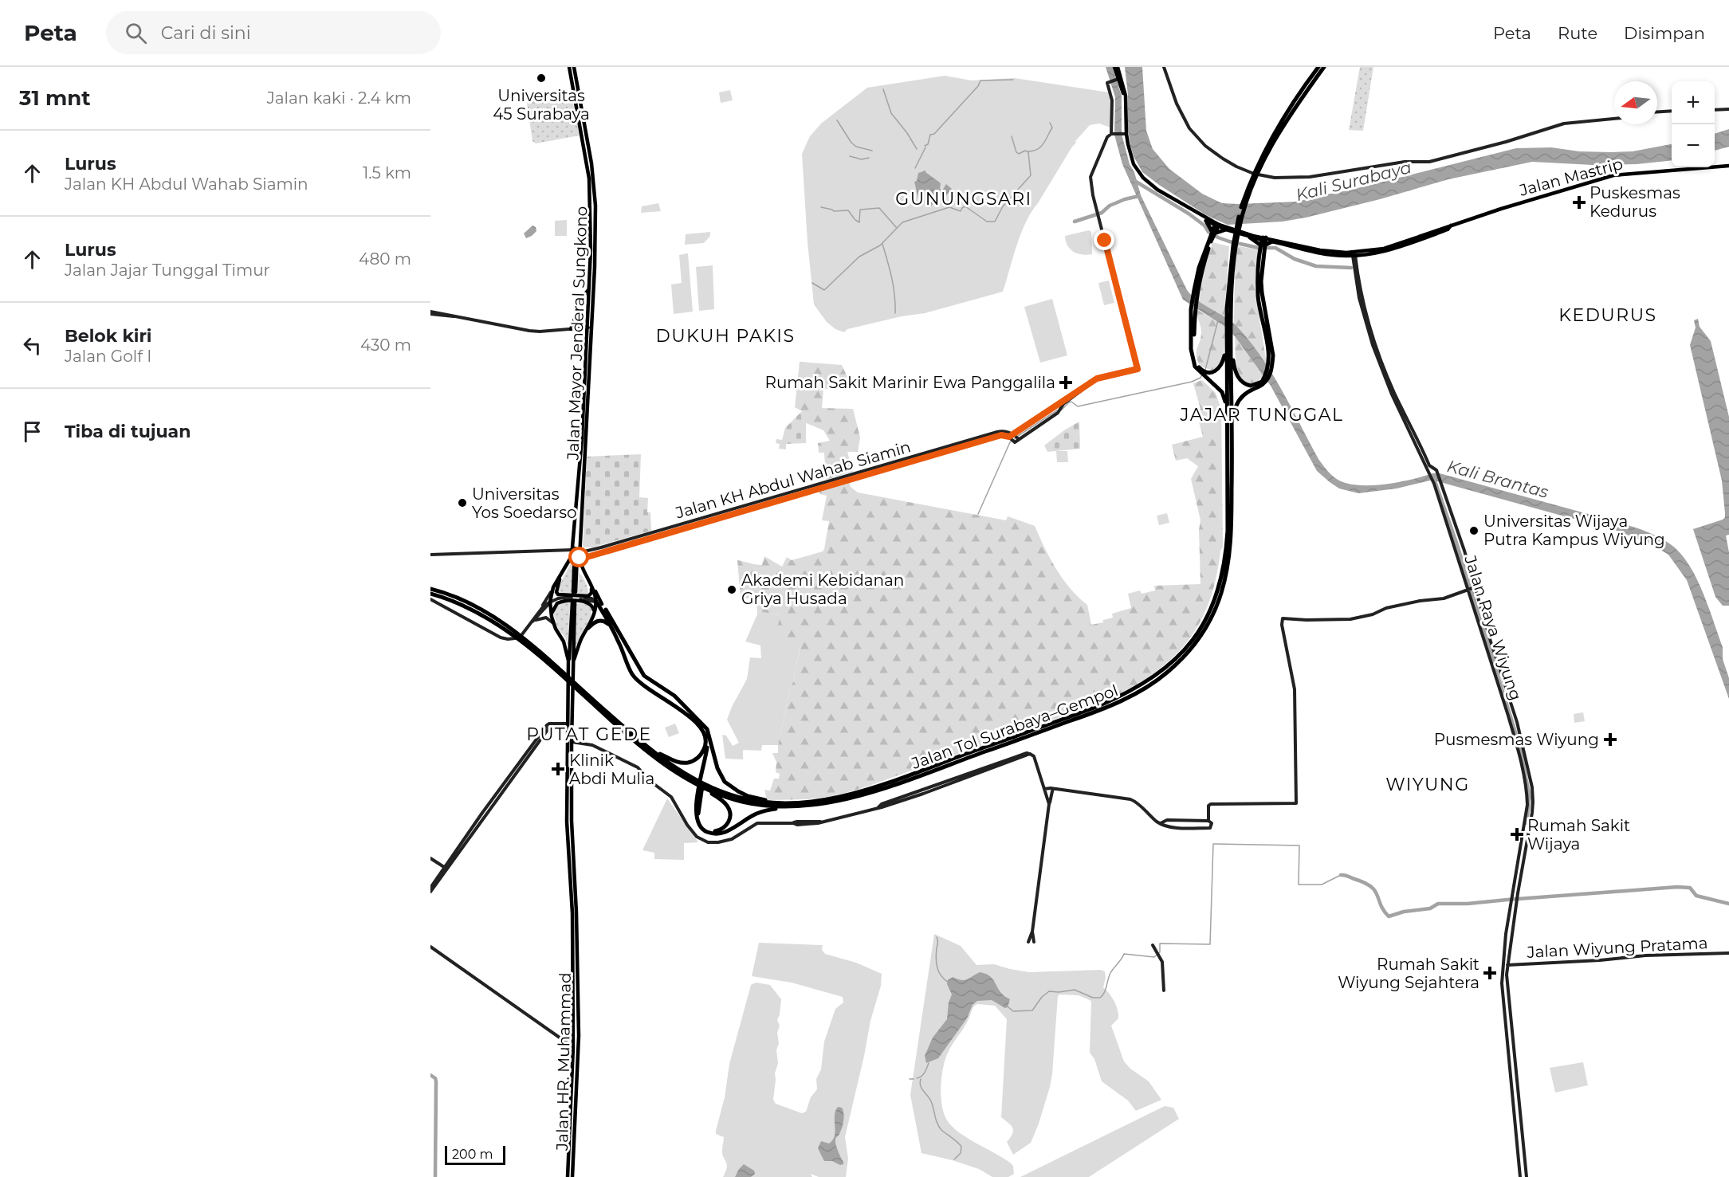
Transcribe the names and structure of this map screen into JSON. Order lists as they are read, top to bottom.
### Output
{
  "streets": {
    "highway": ["Jalan Tol Surabaya–Gempol"],
    "main road": [
      "Jalan Mastrip",
      "Jalan Mayor Jenderal Sungkono",
      "Jalan KH Abdul Wahab Siamin",
      "Jalan Raya Wiyung",
      "Jalan Wiyung Pratama",
      "Jalan HR. Muhammad"
    ]
  },
  "crossings": [
    ["Jalan Mastrip", "Jalan Raya Wiyung"],
    ["Jalan Raya Wiyung", "Jalan Wiyung Pratama"]
  ],
  "districts": [
    "GUNUNGSARI",
    "KEDURUS",
    "DUKUH PAKIS",
    "JAJAR TUNGGAL",
    "PUTAT GEDE",
    "WIYUNG"
  ],
  "water": ["Kali Surabaya", "Kali Brantas"],
  "places": {
    "other": [
      "Universitas 45 Surabaya",
      "Universitas Yos Soedarso",
      "Universitas Wijaya Putra Kampus Wiyung",
      "Akademi Kebidanan Griya Husada"
    ],
    "health": [
      "Puskesmas Kedurus",
      "Rumah Sakit Marinir Ewa Panggalila",
      "Pusmesmas Wiyung",
      "Klinik Abdi Mulia",
      "Rumah Sakit Wijaya",
      "Rumah Sakit Wiyung Sejahtera"
    ]
  },
  "scale_bar": "200 m",
  "north": "left",
  "page": {
    "header": "Peta",
    "search": "Cari di sini",
    "nav": ["Peta", "Rute", "Disimpan"],
    "heading": ["31 mnt", "Jalan kaki · 2.4 km"],
    "map_buttons": ["+", "−"],
    "list": [
      ["Lurus", "Jalan KH Abdul Wahab Siamin", "1.5 km"],
      ["Lurus", "Jalan Jajar Tunggal Timur", "480 m"],
      ["Belok kiri", "Jalan Golf I", "430 m"],
      "Tiba di tujuan"
    ],
    "scale": "200 m"
  }
}
